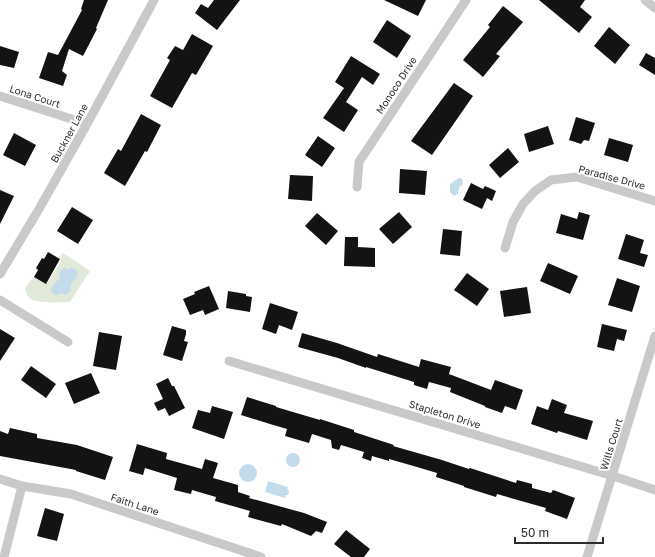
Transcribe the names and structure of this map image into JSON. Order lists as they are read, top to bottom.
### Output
{
  "streets": {
    "street": [
      "Monoco Drive",
      "Lona Court",
      "Buckner Lane",
      "Paradise Drive",
      "Stapleton Drive",
      "Wills Court",
      "Faith Lane"
    ]
  },
  "crossings": [
    ["Lona Court", "Buckner Lane"],
    ["Stapleton Drive", "Wills Court"]
  ],
  "scale_bar": "50 m"
}
